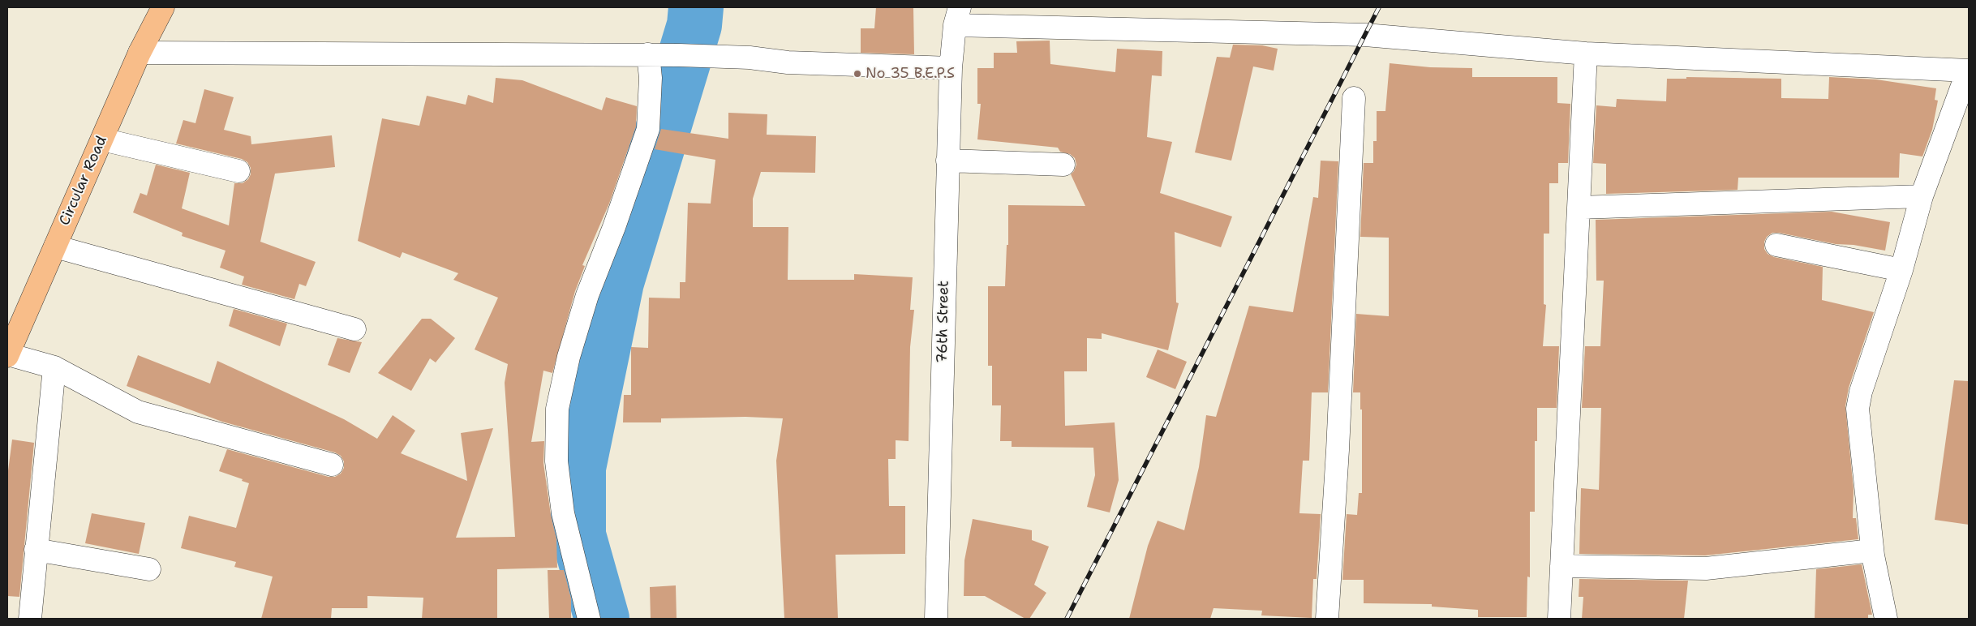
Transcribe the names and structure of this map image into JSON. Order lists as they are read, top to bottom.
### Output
{
  "streets": {
    "main road": ["Circular Road"],
    "street": ["76th Street"]
  },
  "places": ["No 35 B.E.P.S"]
}
